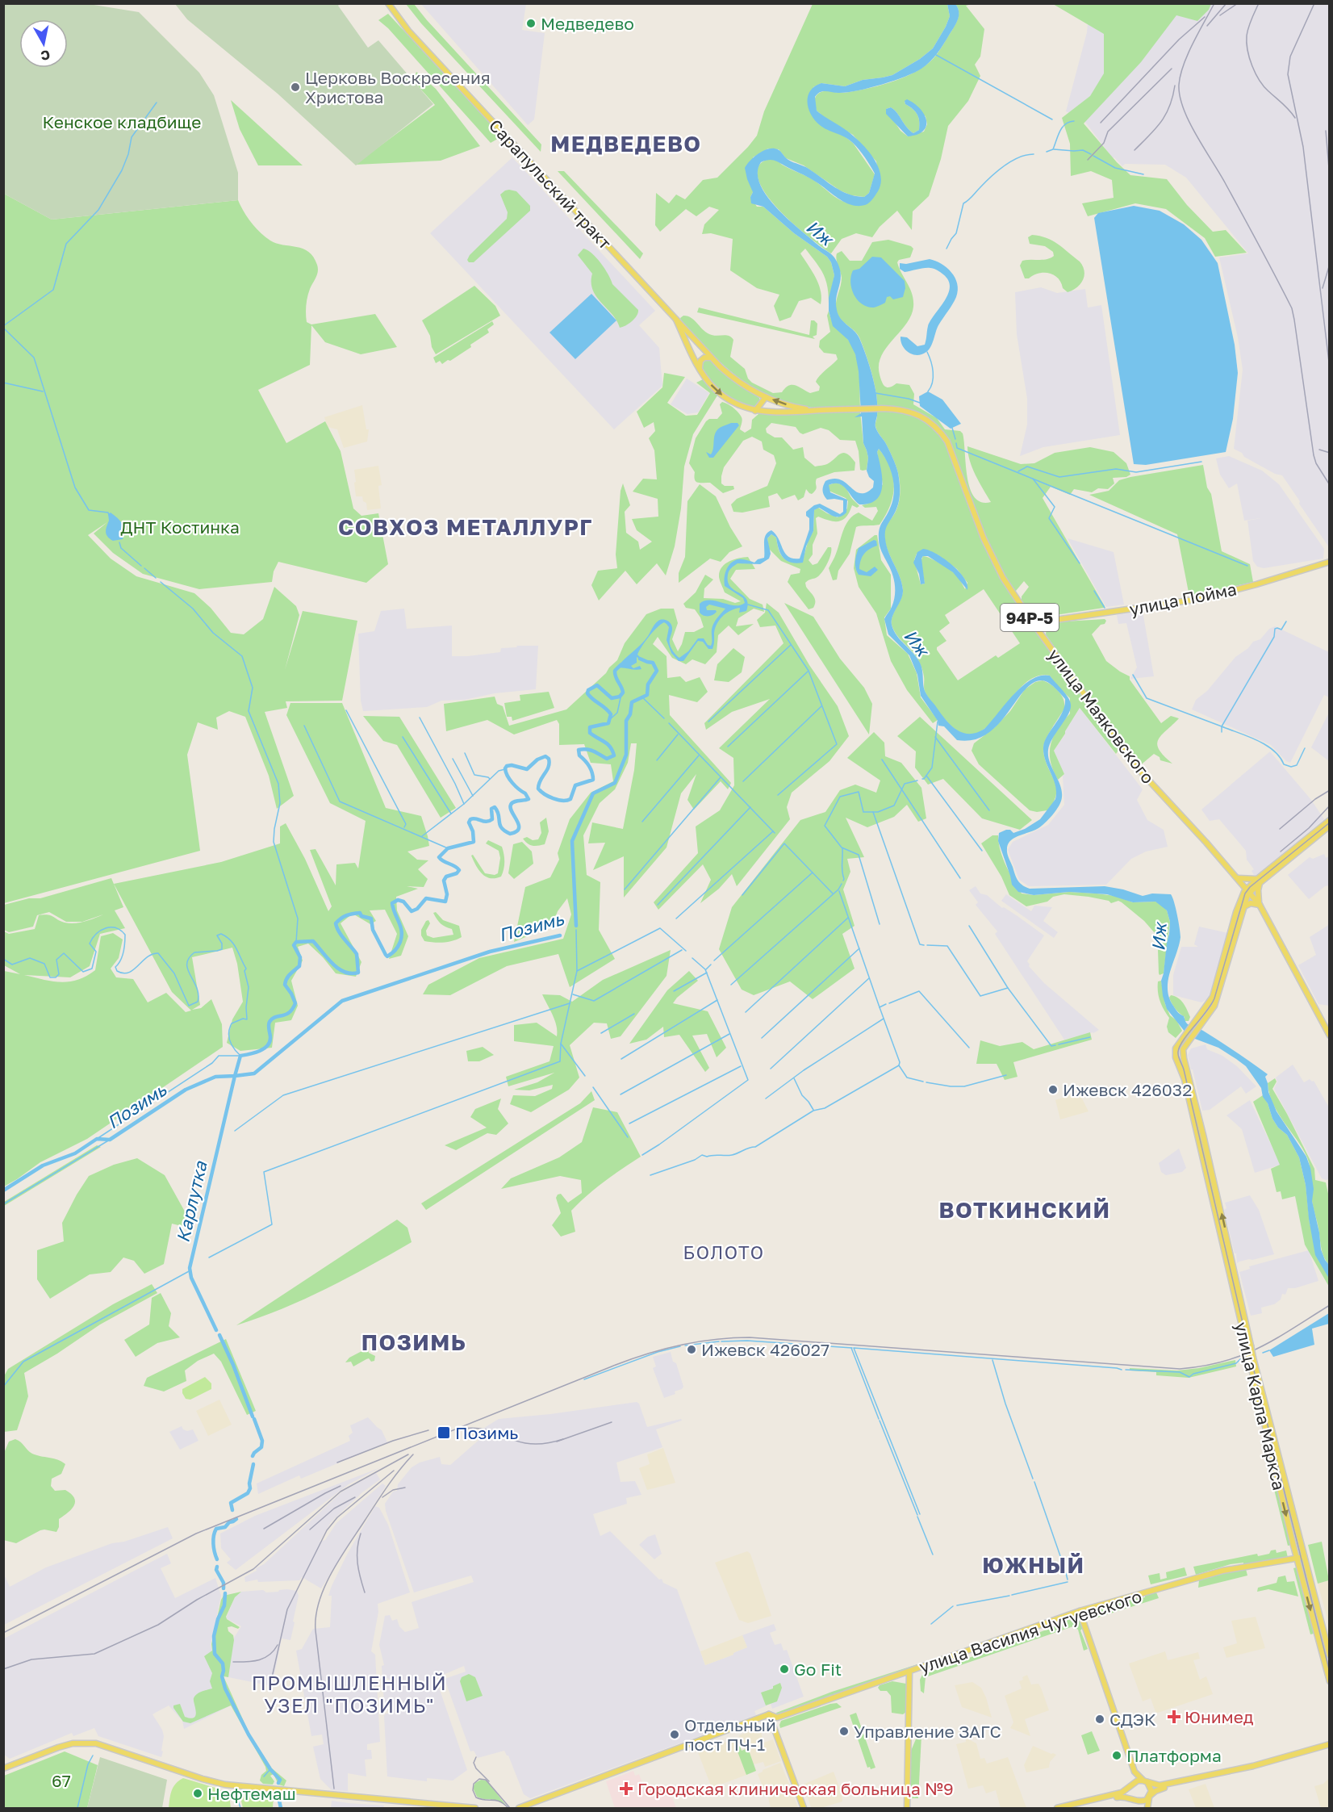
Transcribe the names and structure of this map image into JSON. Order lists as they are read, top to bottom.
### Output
{
  "streets": {
    "main road": [
      "Сарапульский тракт",
      "улица Пойма",
      "94Р-5",
      "улица Маяковского",
      "улица Карла Маркса",
      "улица Василия Чугуевского"
    ]
  },
  "crossings": [
    ["Сарапульский тракт", "улица Маяковского"],
    ["улица Пойма", "улица Маяковского"],
    ["улица Карла Маркса", "улица Василия Чугуевского"]
  ],
  "districts": [
    "МЕДВЕДЕВО",
    "СОВХОЗ МЕТАЛЛУРГ",
    "ВОТКИНСКИЙ",
    "БОЛОТО",
    "ПОЗИМЬ",
    "ЮЖНЫЙ",
    "ПРОМЫШЛЕННЫЙ УЗЕЛ \"ПОЗИМЬ\""
  ],
  "water": ["Иж", "Позимь", "Карлутка"],
  "parks": ["Кенское кладбище", "ДНТ Костинка", "67"],
  "places": {
    "other": [
      "Медведево",
      "Церковь Воскресения Христова",
      "Ижевск 426032",
      "Ижевск 426027",
      "Go Fit",
      "СДЭК",
      "Управление ЗАГС",
      "Отдельный пост ПЧ-1",
      "Платформа",
      "Нефтемаш"
    ],
    "transit": ["Позимь"],
    "health": ["Юнимед", "Городская клиническая больница №9"]
  },
  "north": "bottom"
}
